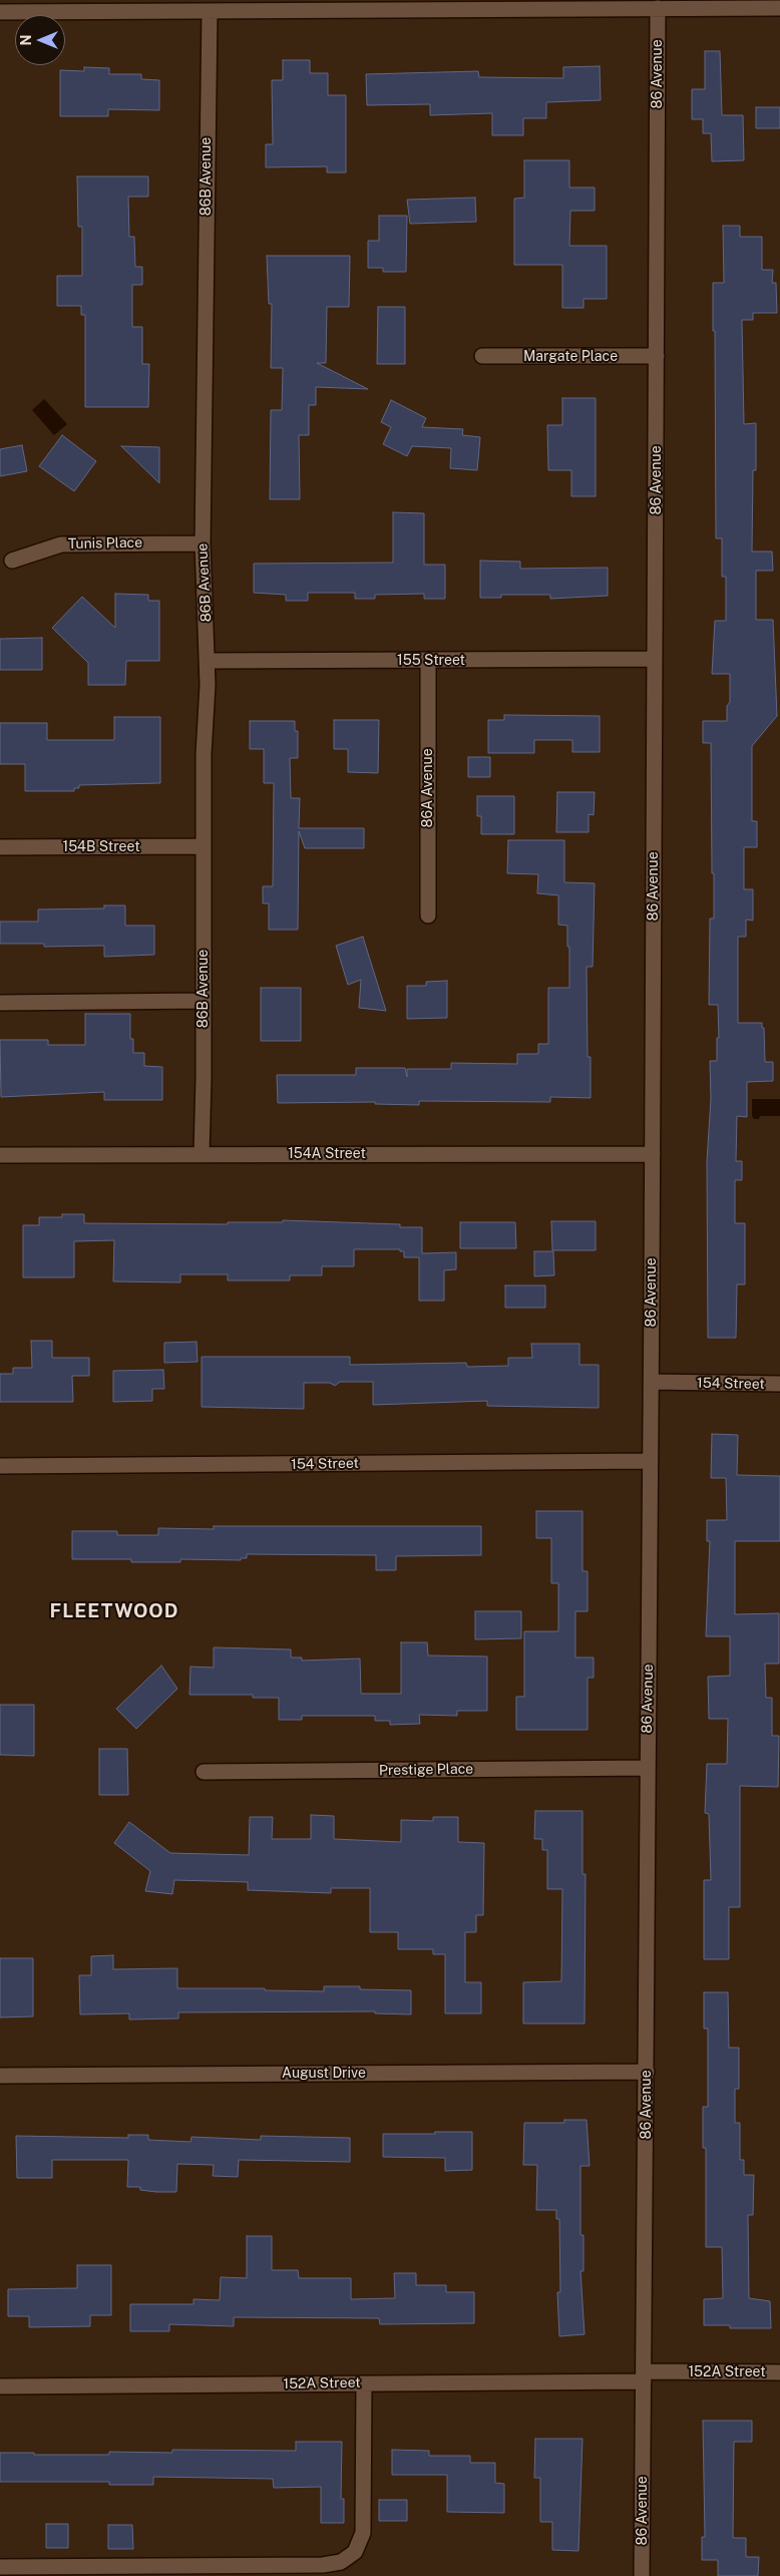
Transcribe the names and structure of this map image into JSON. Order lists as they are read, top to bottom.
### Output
{
  "streets": {
    "street": [
      "86 Avenue",
      "86B Avenue",
      "Margate Place",
      "Tunis Place",
      "155 Street",
      "86A Avenue",
      "154B Street",
      "154A Street",
      "154 Street",
      "Prestige Place",
      "August Drive",
      "152A Street"
    ]
  },
  "crossings": [
    ["86 Avenue", "Margate Place"],
    ["86 Avenue", "155 Street"],
    ["86 Avenue", "154A Street"],
    ["86 Avenue", "154 Street"],
    ["86 Avenue", "Prestige Place"],
    ["86 Avenue", "August Drive"],
    ["86 Avenue", "152A Street"],
    ["86B Avenue", "Tunis Place"],
    ["86B Avenue", "155 Street"],
    ["86B Avenue", "154B Street"],
    ["86B Avenue", "154A Street"],
    ["155 Street", "86A Avenue"]
  ],
  "districts": ["FLEETWOOD"],
  "north": "left"
}
